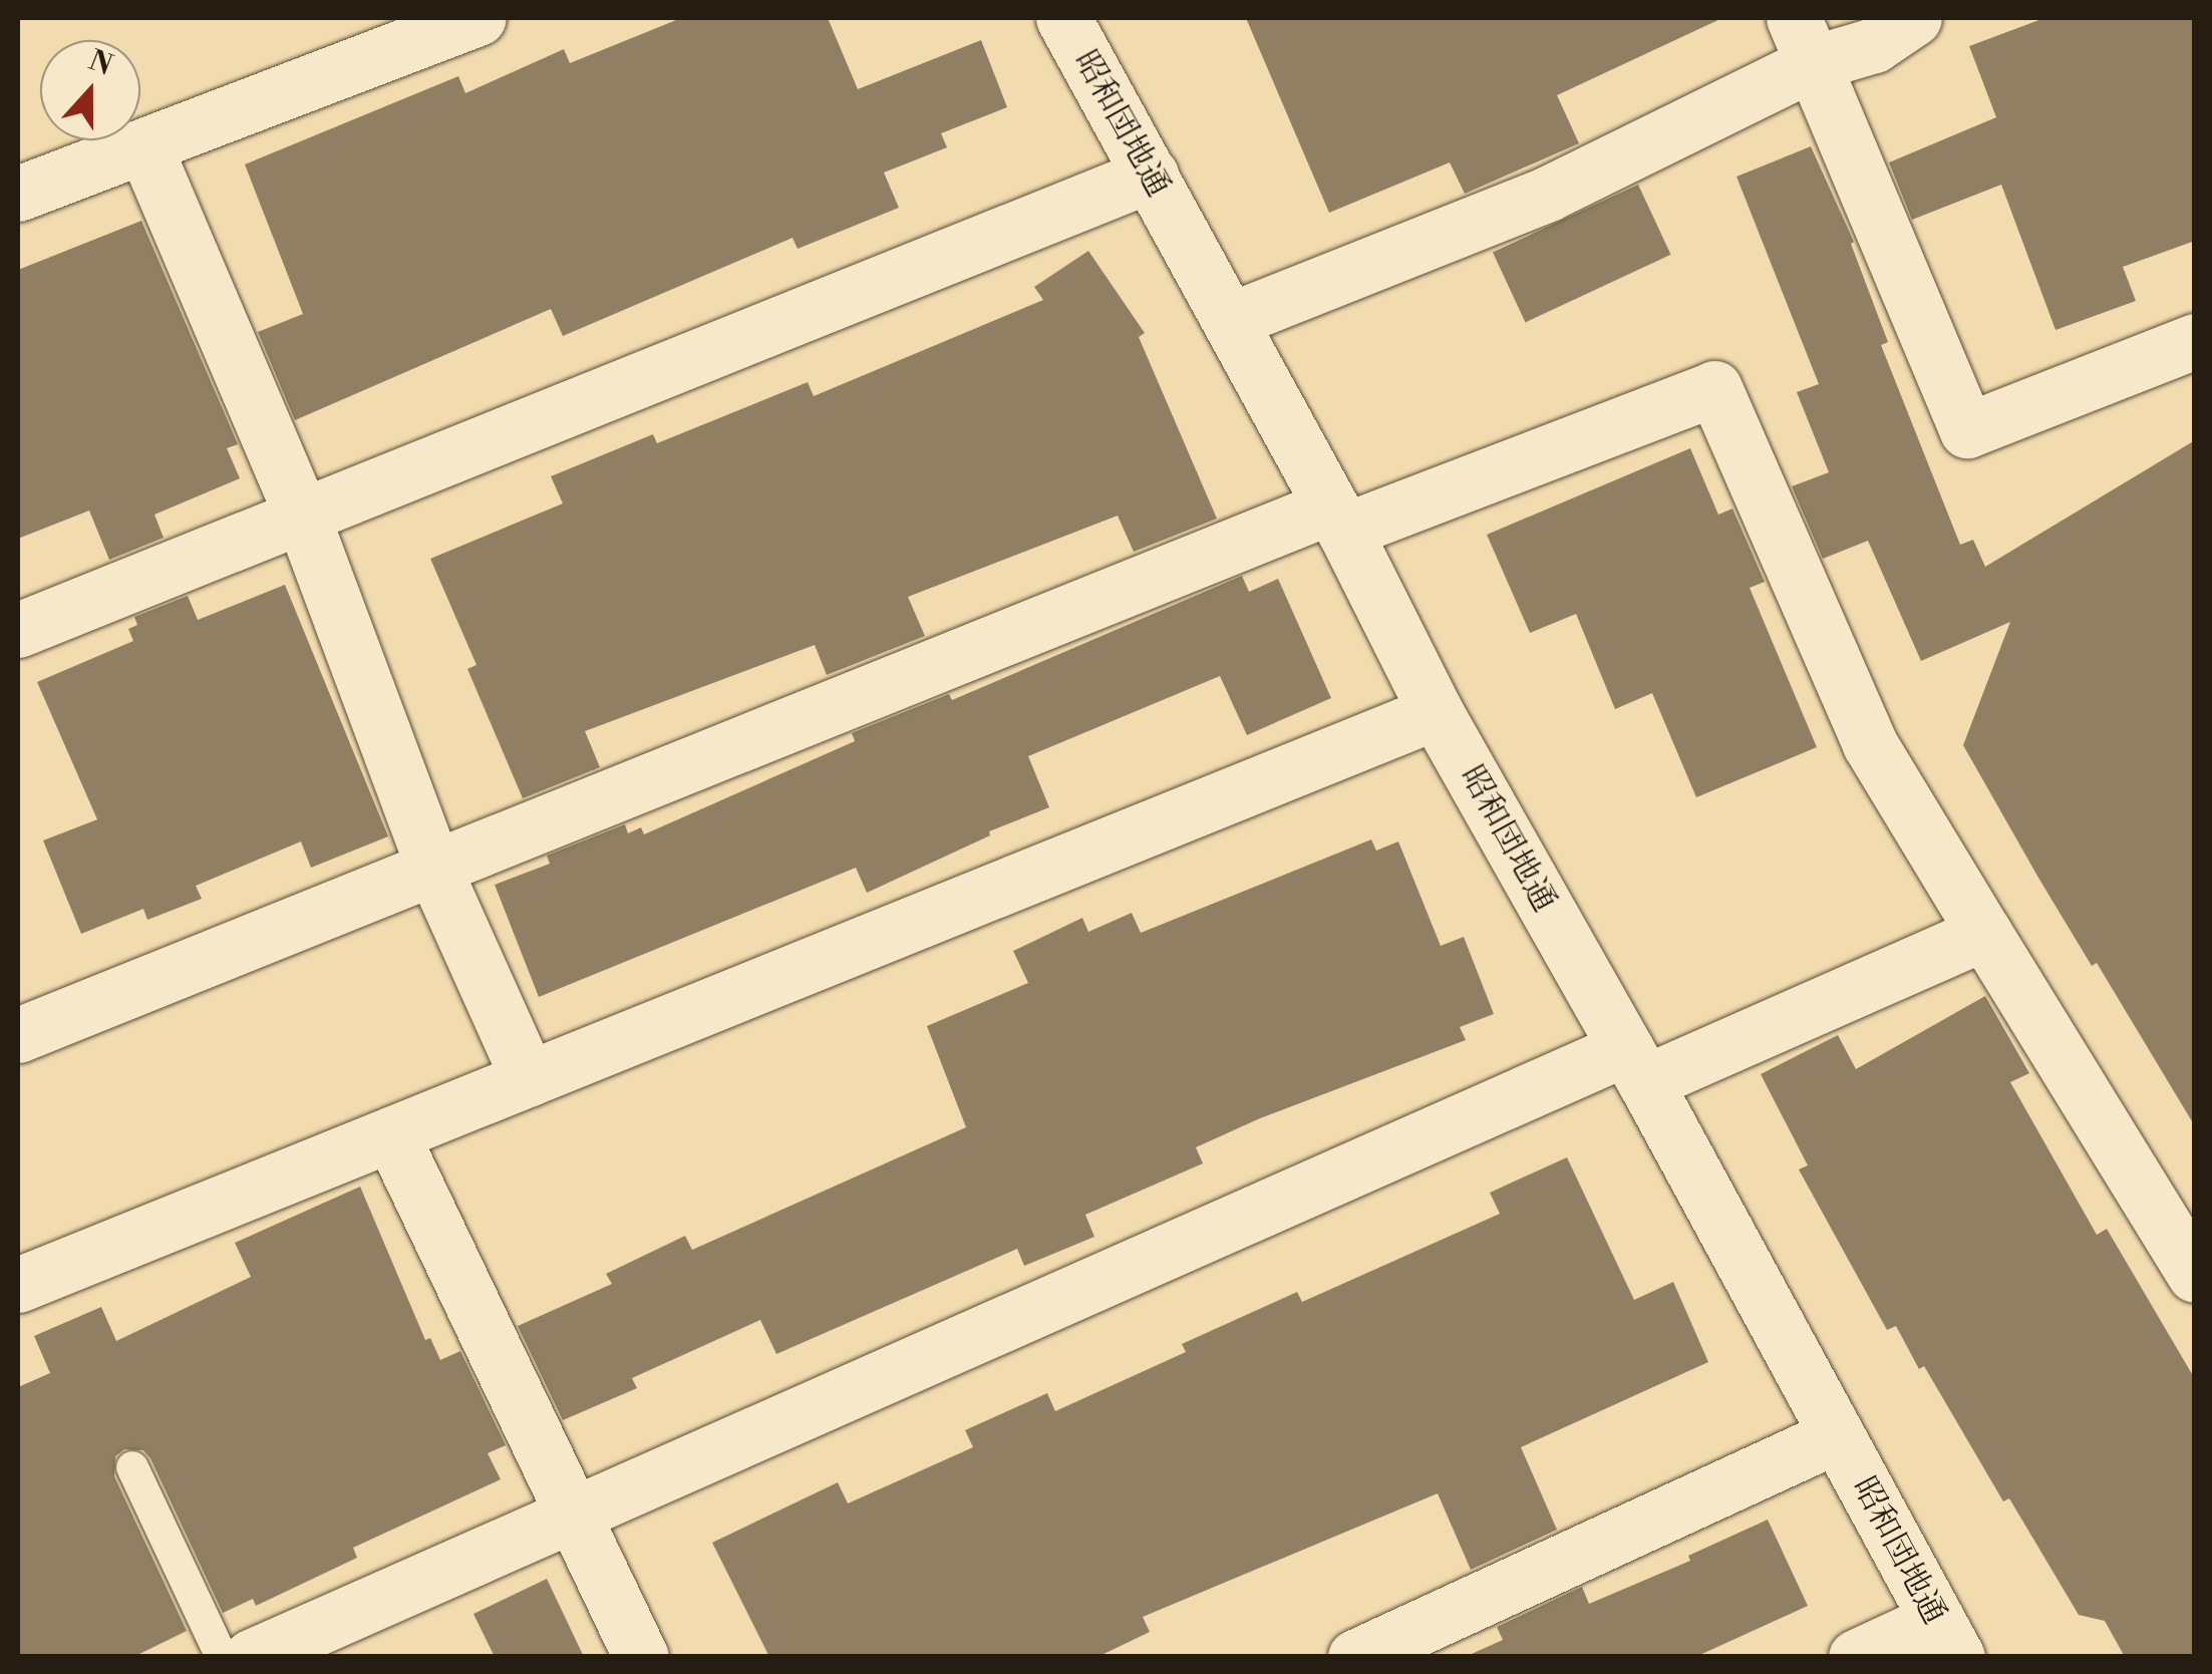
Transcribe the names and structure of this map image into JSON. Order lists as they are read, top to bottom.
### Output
{
  "streets": {
    "street": ["昭和団地通"]
  },
  "north": "top"
}
